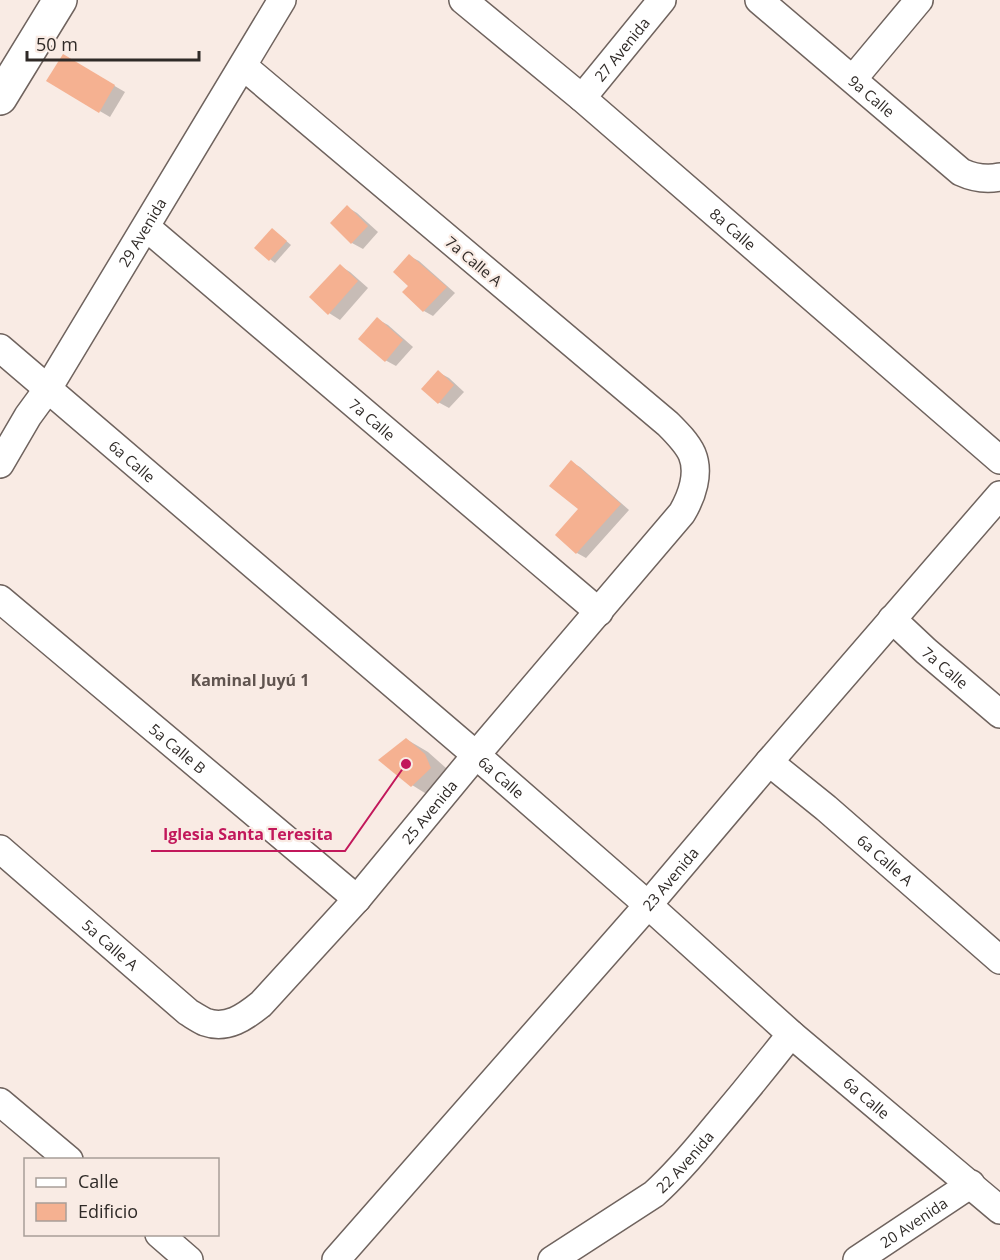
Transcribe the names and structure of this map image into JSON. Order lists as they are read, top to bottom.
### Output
{
  "streets": {
    "street": [
      "27 Avenida",
      "9a Calle",
      "8a Calle",
      "29 Avenida",
      "7a Calle A",
      "7a Calle",
      "6a Calle",
      "5a Calle B",
      "25 Avenida",
      "6a Calle A",
      "23 Avenida",
      "5a Calle A",
      "22 Avenida",
      "20 Avenida"
    ]
  },
  "crossings": [
    ["27 Avenida", "8a Calle"],
    ["29 Avenida", "7a Calle A"],
    ["29 Avenida", "7a Calle"],
    ["29 Avenida", "6a Calle"],
    ["7a Calle A", "25 Avenida"],
    ["7a Calle", "25 Avenida"],
    ["7a Calle", "23 Avenida"],
    ["6a Calle", "25 Avenida"],
    ["6a Calle", "23 Avenida"],
    ["6a Calle", "22 Avenida"],
    ["6a Calle", "20 Avenida"],
    ["5a Calle B", "25 Avenida"],
    ["25 Avenida", "5a Calle A"],
    ["6a Calle A", "23 Avenida"]
  ],
  "districts": ["Kaminal Juyú 1"],
  "places": ["Iglesia Santa Teresita"],
  "legend": ["Calle", "Edificio"],
  "scale_bar": "50 m"
}
